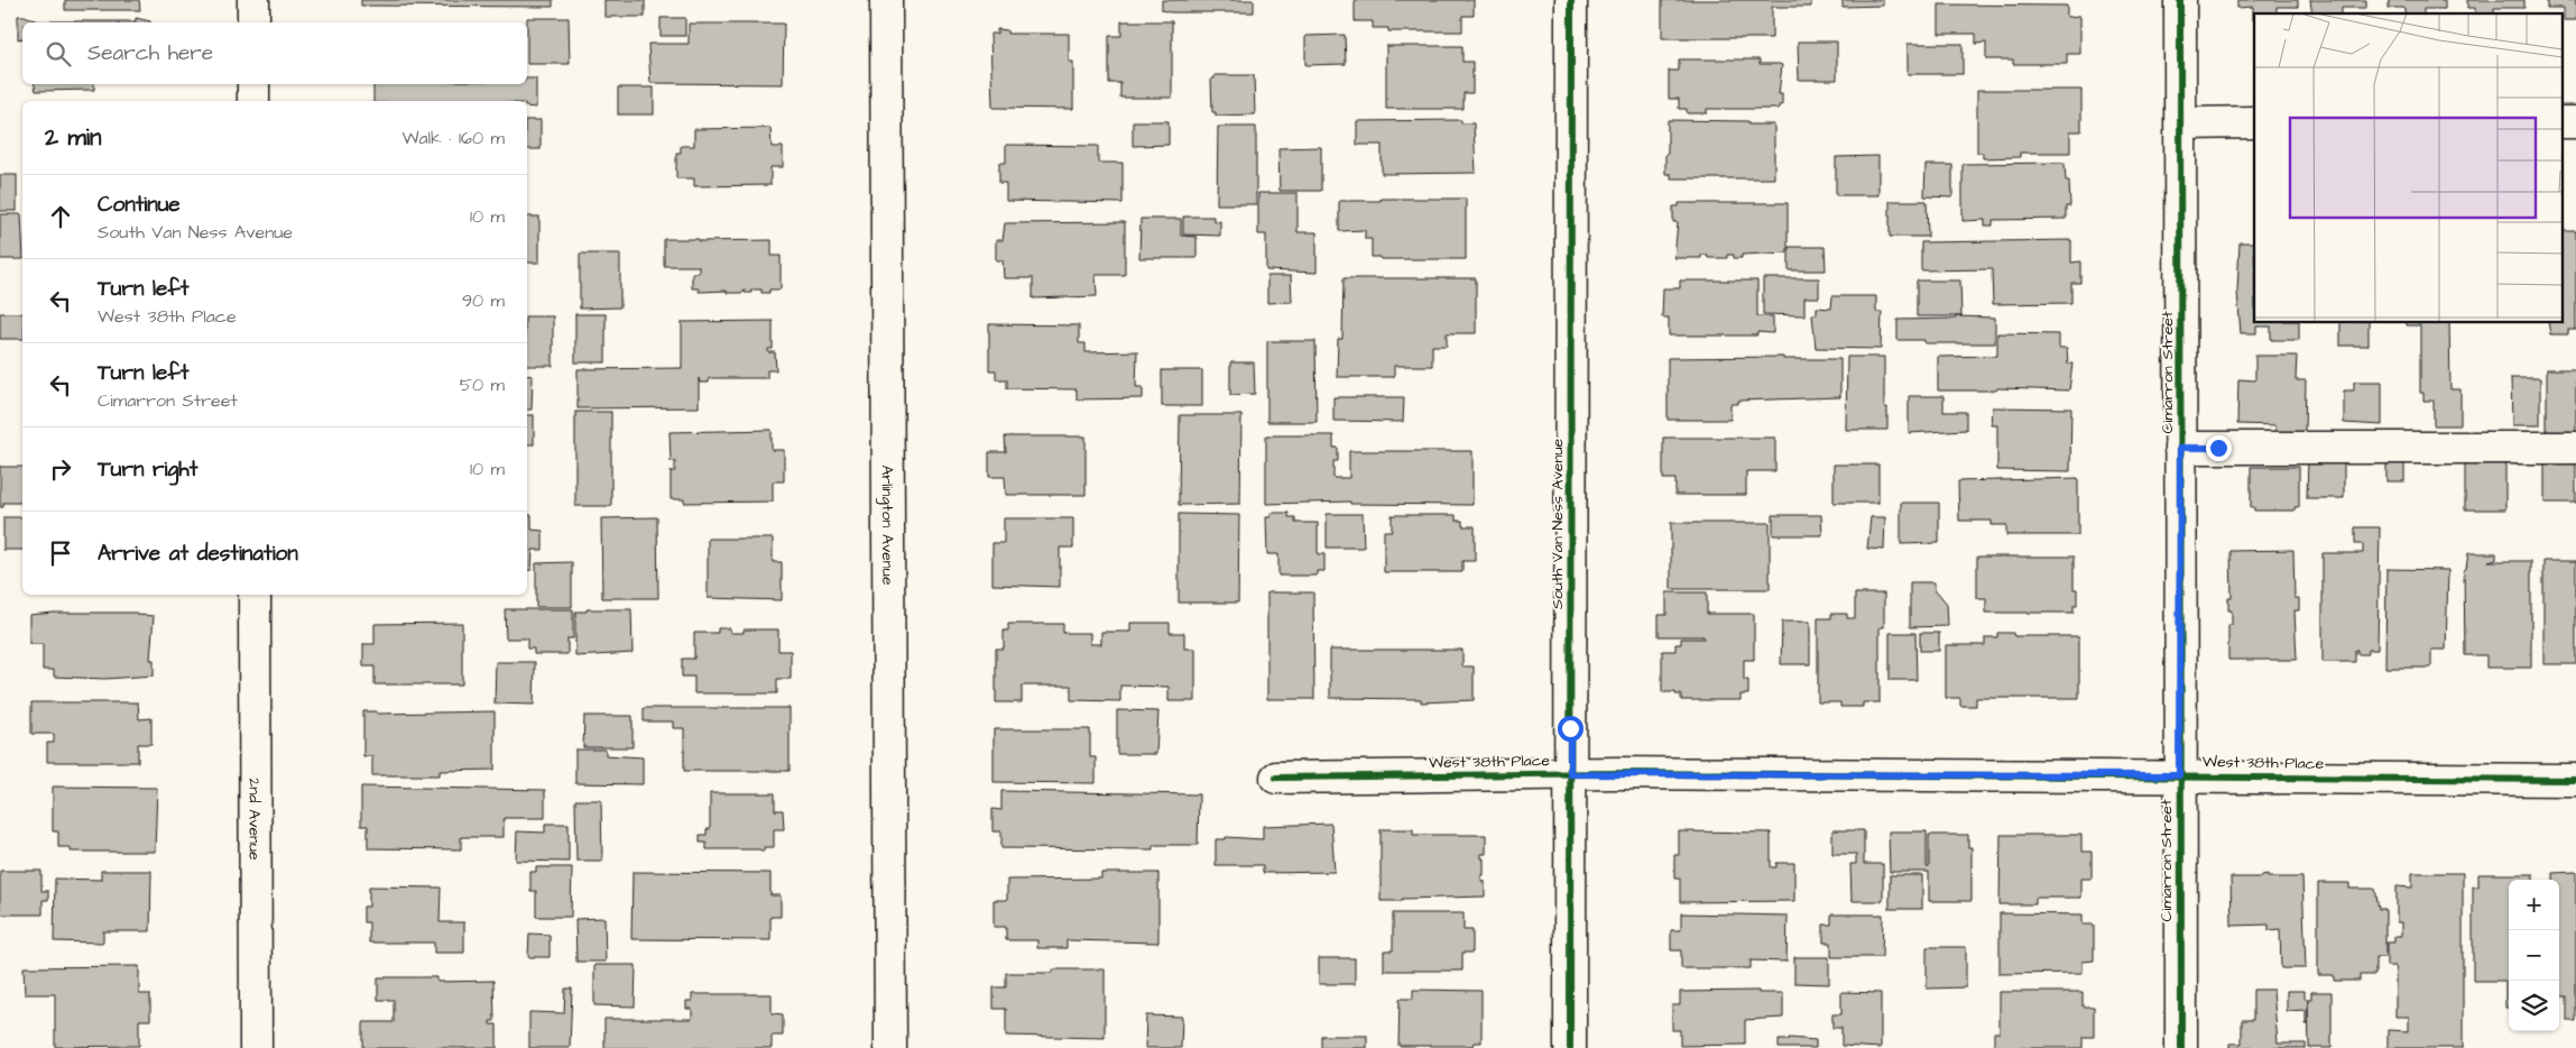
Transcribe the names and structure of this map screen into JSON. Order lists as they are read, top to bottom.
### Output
{
  "streets": {
    "street": [
      "Cimarron Street",
      "Arlington Avenue",
      "South Van Ness Avenue",
      "West 38th Place",
      "2nd Avenue"
    ]
  },
  "crossings": [
    ["Cimarron Street", "West 38th Place"],
    ["South Van Ness Avenue", "West 38th Place"]
  ],
  "page": {
    "search": "Search here",
    "heading": ["2 min", "Walk · 160 m"],
    "list": [
      ["Continue", "South Van Ness Avenue", "10 m"],
      ["Turn left", "West 38th Place", "90 m"],
      ["Turn left", "Cimarron Street", "50 m"],
      ["Turn right", "10 m"],
      "Arrive at destination"
    ],
    "map_buttons": ["+", "−"]
  }
}
